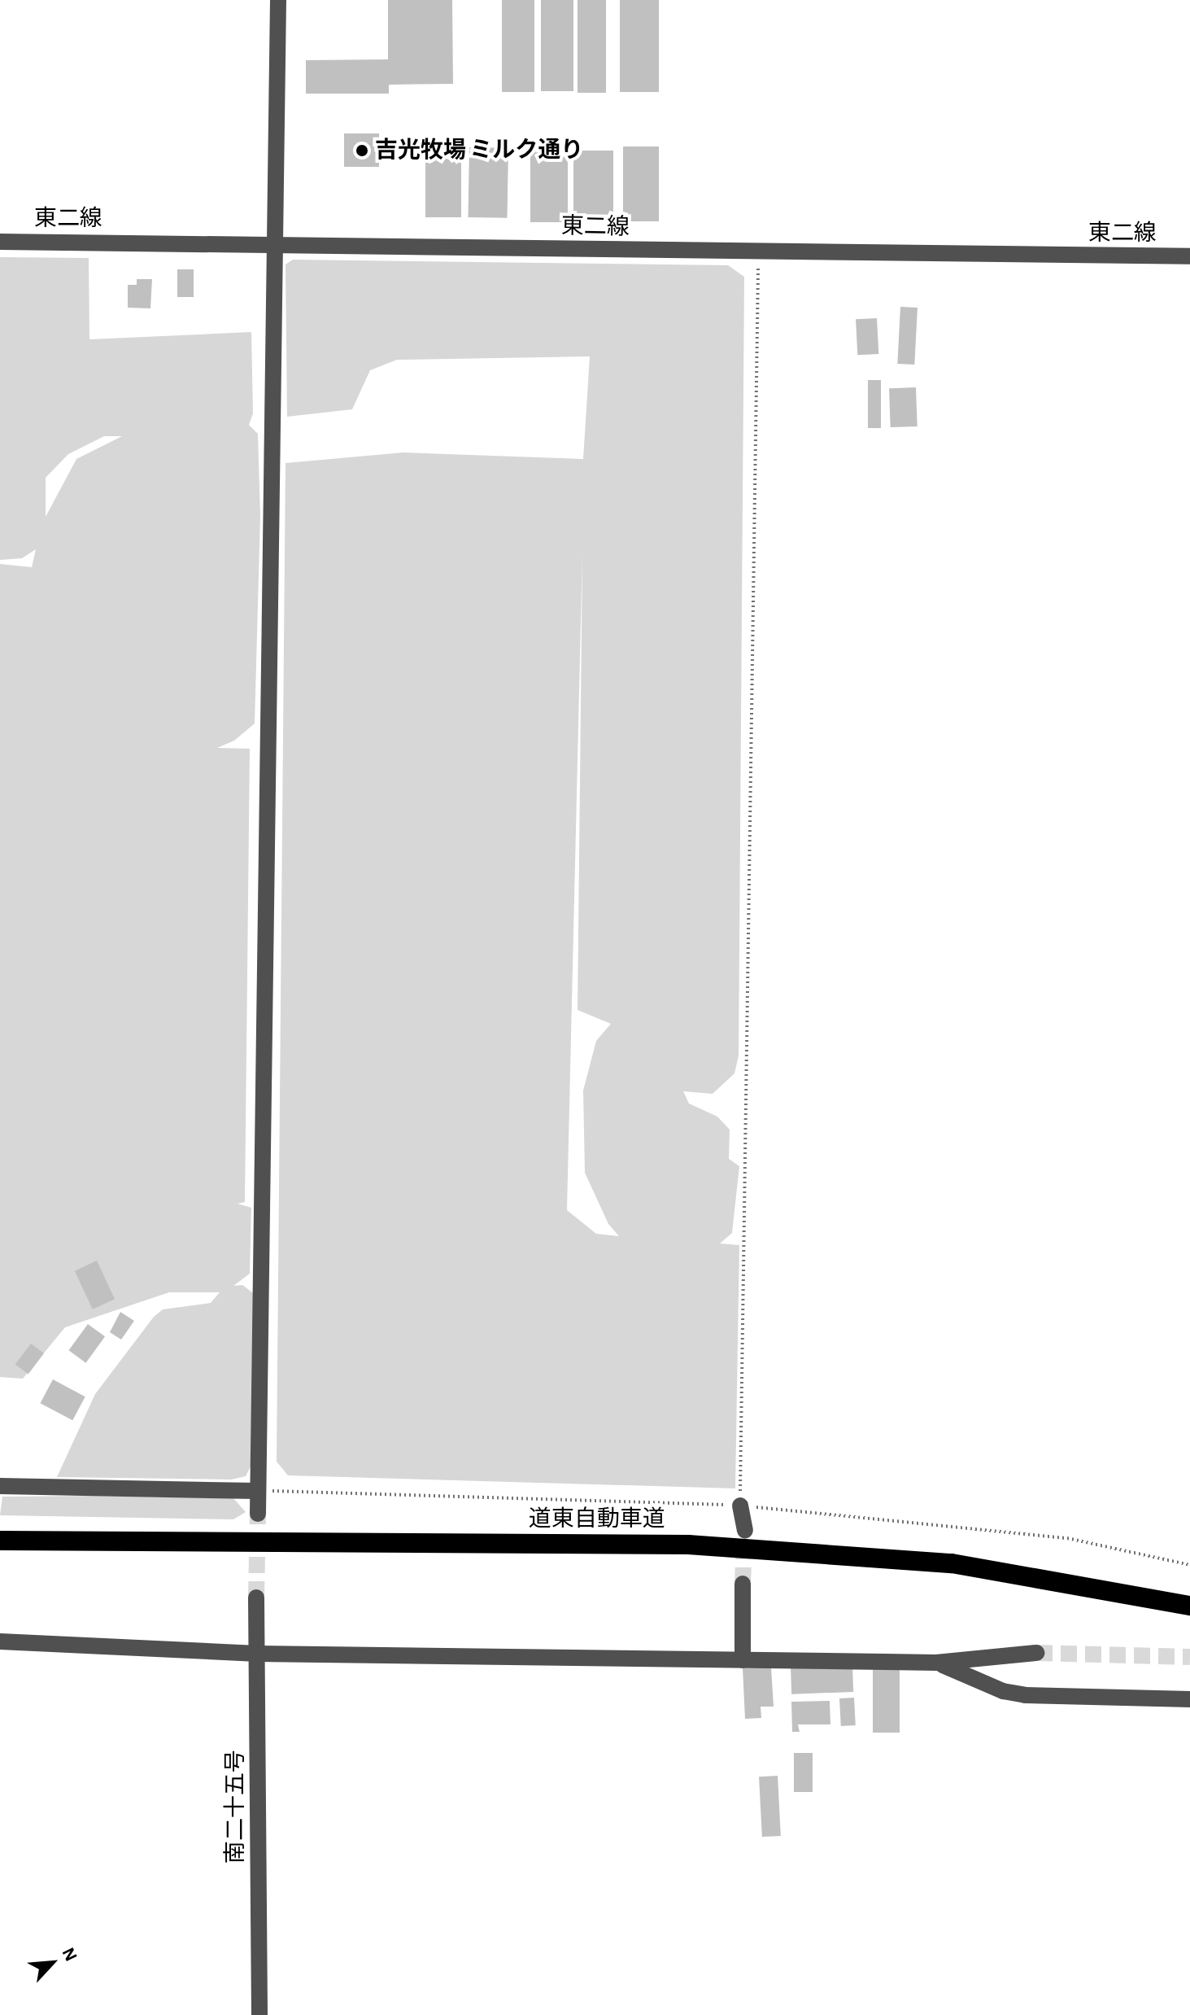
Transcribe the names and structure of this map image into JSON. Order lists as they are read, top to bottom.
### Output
{
  "streets": {
    "highway": ["道東自動車道"],
    "street": ["東二線", "南二十五号"]
  },
  "places": ["吉光牧場 ミルク通り"],
  "north": "top right"
}
